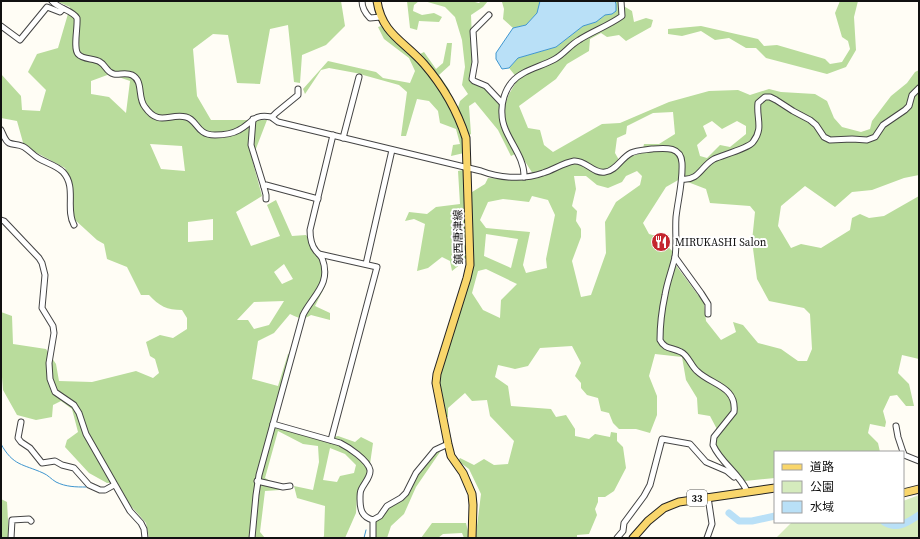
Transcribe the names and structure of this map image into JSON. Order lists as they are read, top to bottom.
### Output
{
  "streets": {
    "main road": ["鎮西唐津線", "33"]
  },
  "places": {
    "restaurant": ["MIRUKASHI Salon"]
  },
  "legend": ["道路", "公園", "水域"]
}
